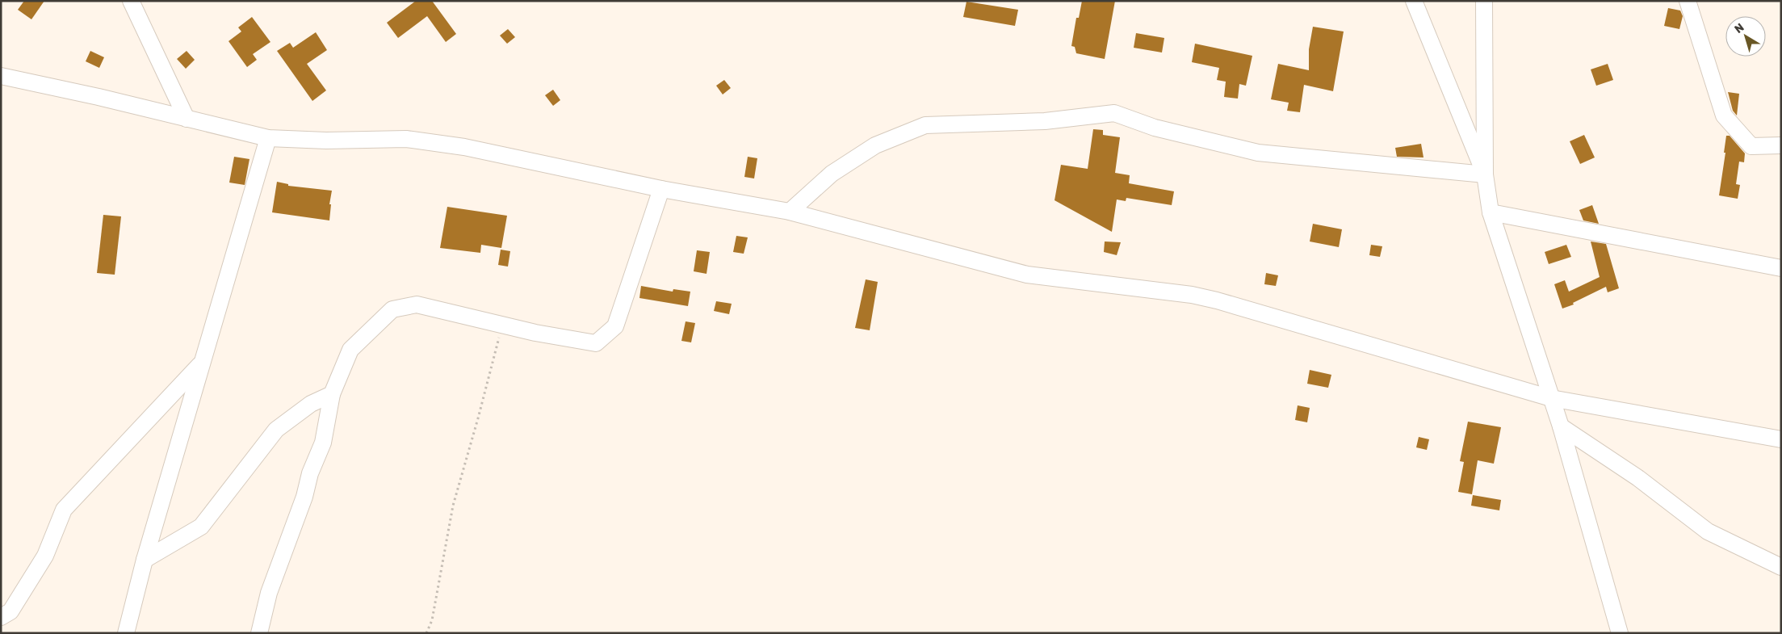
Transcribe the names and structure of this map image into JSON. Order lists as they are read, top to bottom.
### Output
{
  "north": "top left"
}
